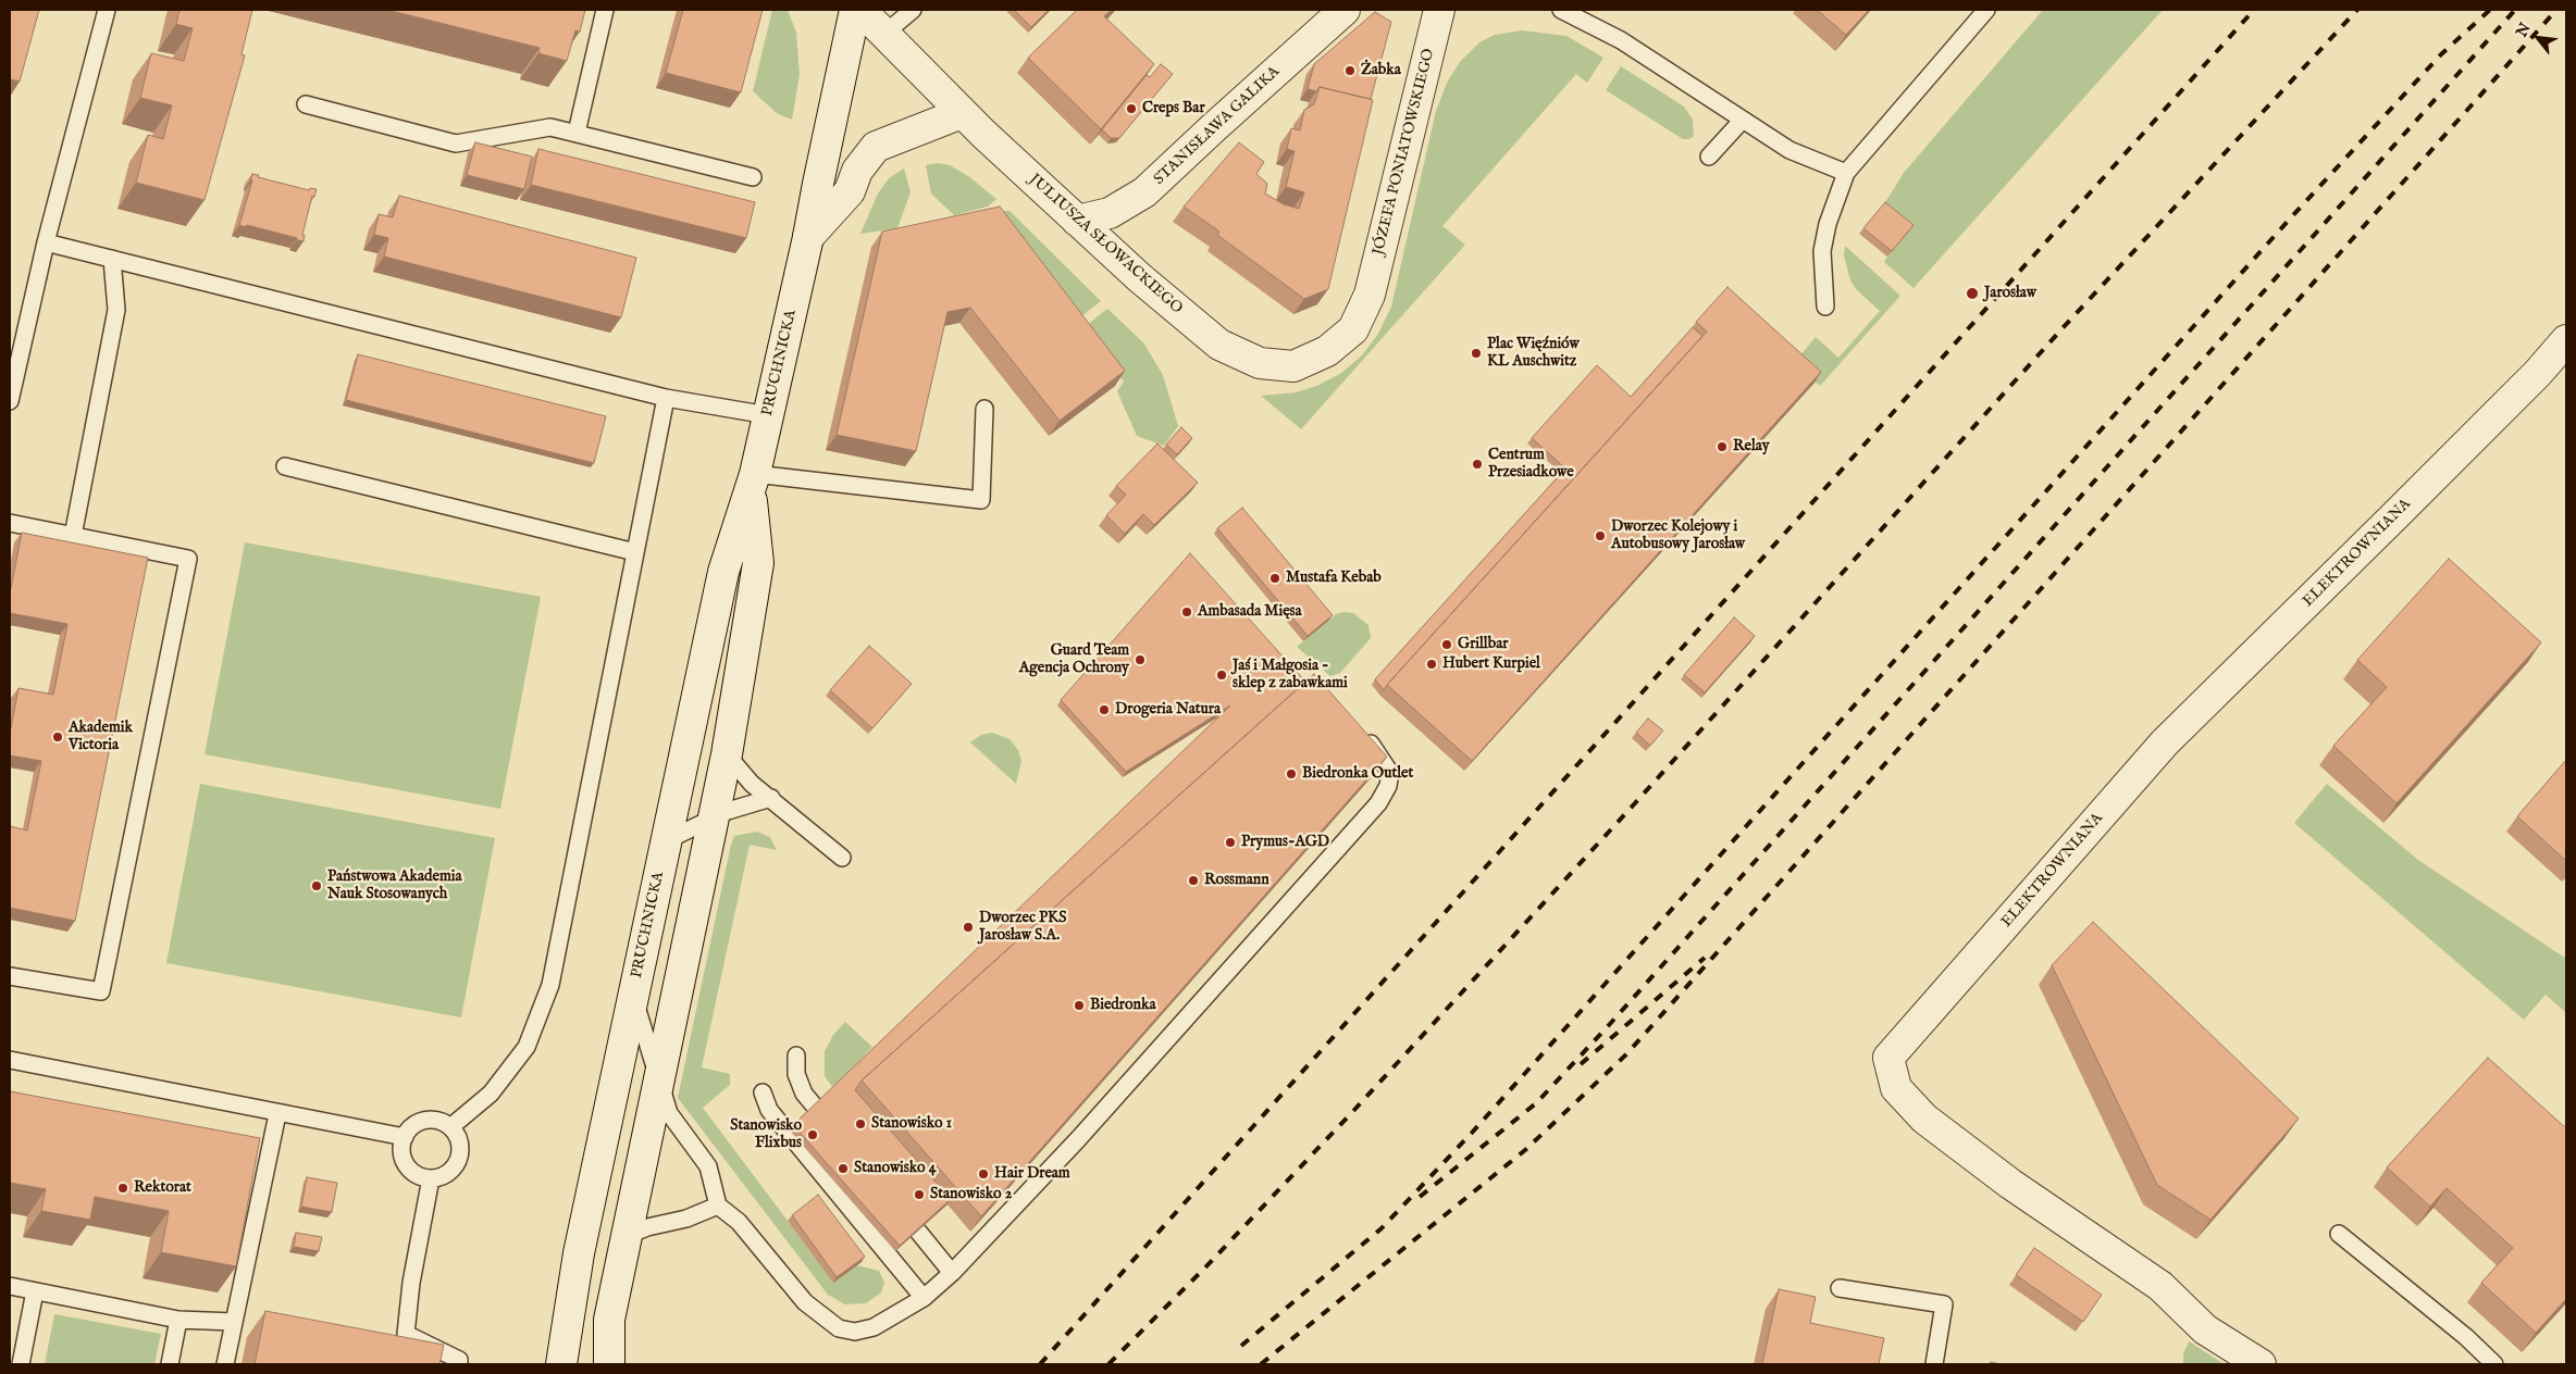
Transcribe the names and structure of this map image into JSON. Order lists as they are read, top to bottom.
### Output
{
  "streets": {
    "street": [
      "STANISŁAWA GALIKA",
      "JÓZEFA PONIATOWSKIEGO",
      "JULIUSZA SŁOWACKIEGO",
      "PRUCHNICKA",
      "ELEKTROWNIANA"
    ]
  },
  "crossings": [
    ["STANISŁAWA GALIKA", "JULIUSZA SŁOWACKIEGO"],
    ["JÓZEFA PONIATOWSKIEGO", "JULIUSZA SŁOWACKIEGO"],
    ["JULIUSZA SŁOWACKIEGO", "PRUCHNICKA"]
  ],
  "places": [
    "Żabka",
    "Creps Bar",
    "Jarosław",
    "Plac Więźniów KL Auschwitz",
    "Relay",
    "Centrum Przesiadkowe",
    "Dworzec Kolejowy i Autobusowy Jarosław",
    "Mustafa Kebab",
    "Ambasada Mięsa",
    "Grillbar",
    "Guard Team Agencja Ochrony",
    "Hubert Kurpiel",
    "Jaś i Małgosia - sklep z zabawkami",
    "Drogeria Natura",
    "Akademik Victoria",
    "Biedronka Outlet",
    "Prymus-AGD",
    "Rossmann",
    "Państwowa Akademia Nauk Stosowanych",
    "Dworzec PKS Jarosław S.A.",
    "Biedronka",
    "Stanowisko 1",
    "Stanowisko Flixbus",
    "Stanowisko 4",
    "Hair Dream",
    "Rektorat",
    "Stanowisko 2"
  ],
  "north": "top left"
}
